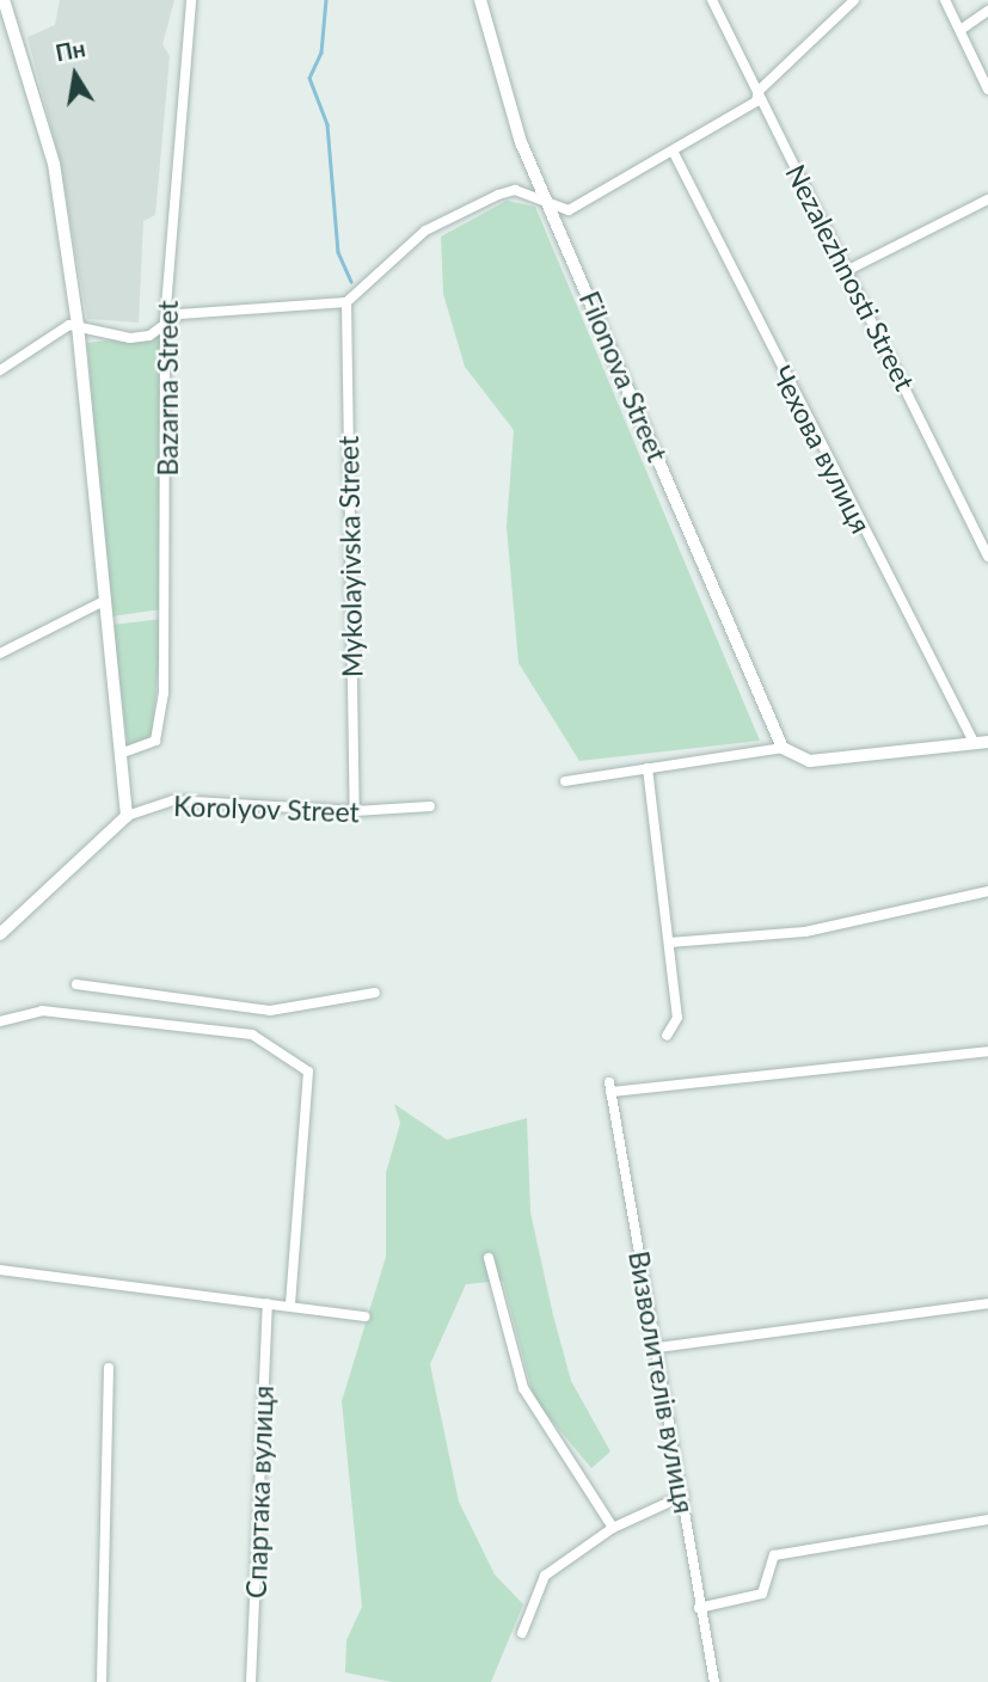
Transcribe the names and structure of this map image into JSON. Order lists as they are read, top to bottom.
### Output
{
  "streets": {
    "main road": ["Korolyov Street"],
    "street": [
      "Nezalezhnosti Street",
      "Filonova Street",
      "Bazarna Street",
      "Чехова вулиця",
      "Mykolayivska Street",
      "Визволителів вулиця",
      "Спартака вулиця"
    ]
  },
  "crossings": [
    ["Mykolayivska Street", "Korolyov Street"]
  ],
  "north": "top"
}
